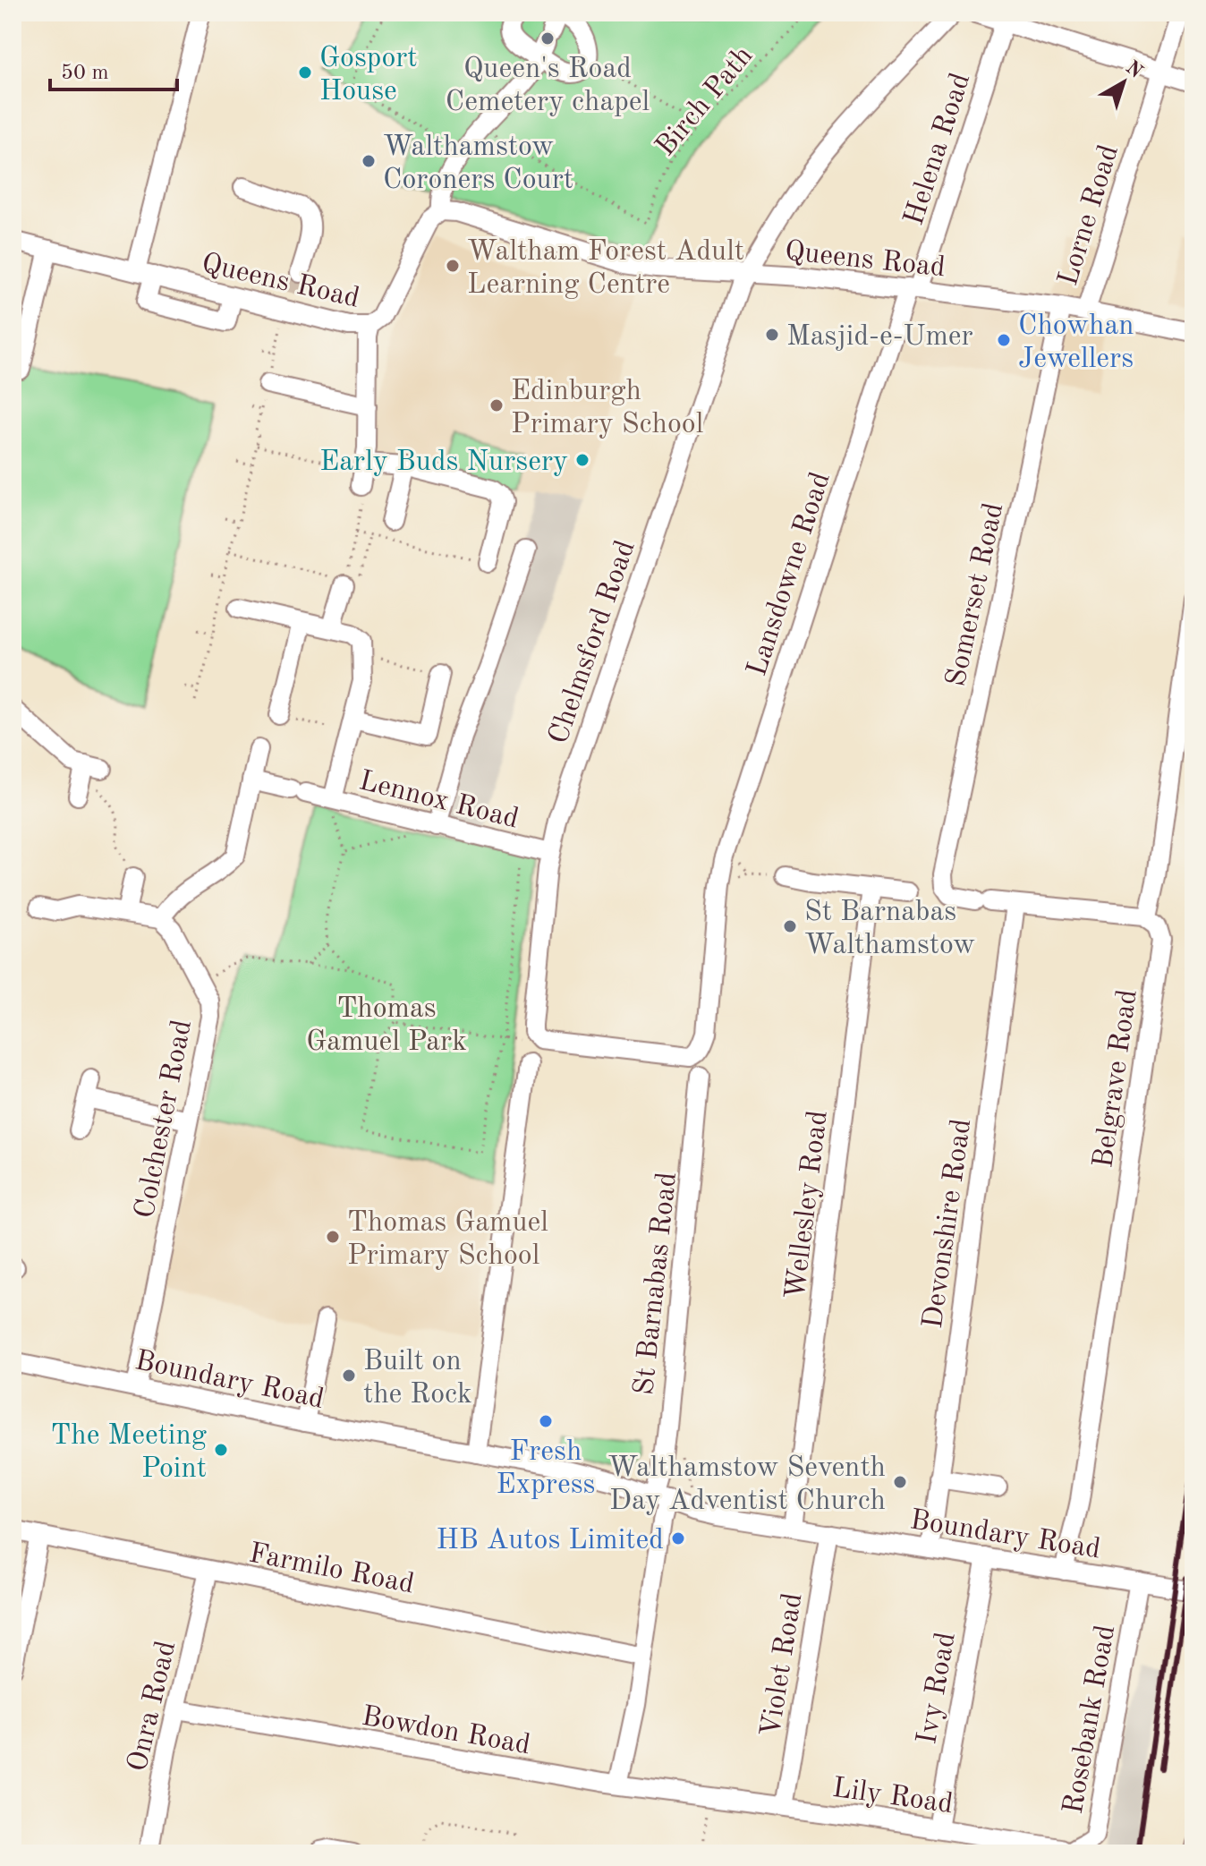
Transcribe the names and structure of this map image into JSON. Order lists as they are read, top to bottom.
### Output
{
  "streets": {
    "street": [
      "Helena Road",
      "Lorne Road",
      "Queens Road",
      "Lansdowne Road",
      "Somerset Road",
      "Chelmsford Road",
      "Lennox Road",
      "Belgrave Road",
      "Colchester Road",
      "Wellesley Road",
      "Devonshire Road",
      "St Barnabas Road",
      "Boundary Road",
      "Farmilo Road",
      "Violet Road",
      "Ivy Road",
      "Onra Road",
      "Rosebank Road",
      "Bowdon Road",
      "Lily Road"
    ],
    "path": ["Birch Path"]
  },
  "crossings": [
    ["Helena Road", "Queens Road"],
    ["Helena Road", "Lansdowne Road"],
    ["Lorne Road", "Queens Road"],
    ["Queens Road", "Lansdowne Road"],
    ["Queens Road", "Somerset Road"],
    ["Queens Road", "Chelmsford Road"],
    ["Lansdowne Road", "Chelmsford Road"],
    ["Somerset Road", "Devonshire Road"],
    ["Chelmsford Road", "Lennox Road"],
    ["Belgrave Road", "Boundary Road"],
    ["Colchester Road", "Boundary Road"],
    ["Wellesley Road", "Boundary Road"],
    ["Devonshire Road", "Boundary Road"],
    ["St Barnabas Road", "Boundary Road"],
    ["St Barnabas Road", "Farmilo Road"],
    ["St Barnabas Road", "Bowdon Road"],
    ["Boundary Road", "Violet Road"],
    ["Boundary Road", "Ivy Road"],
    ["Boundary Road", "Rosebank Road"],
    ["Farmilo Road", "Onra Road"],
    ["Violet Road", "Lily Road"],
    ["Ivy Road", "Lily Road"],
    ["Onra Road", "Bowdon Road"],
    ["Rosebank Road", "Lily Road"],
    ["Bowdon Road", "Lily Road"]
  ],
  "parks": ["Thomas Gamuel Park"],
  "places": [
    "Queen's Road Cemetery chapel",
    "Gosport House",
    "Walthamstow Coroners Court",
    "Waltham Forest Adult Learning Centre",
    "Masjid-e-Umer",
    "Chowhan Jewellers",
    "Edinburgh Primary School",
    "Early Buds Nursery",
    "St Barnabas Walthamstow",
    "Thomas Gamuel Primary School",
    "Built on the Rock",
    "Fresh Express",
    "The Meeting Point",
    "Walthamstow Seventh Day Adventist Church",
    "HB Autos Limited"
  ],
  "scale_bar": "50 m",
  "north": "top right"
}
